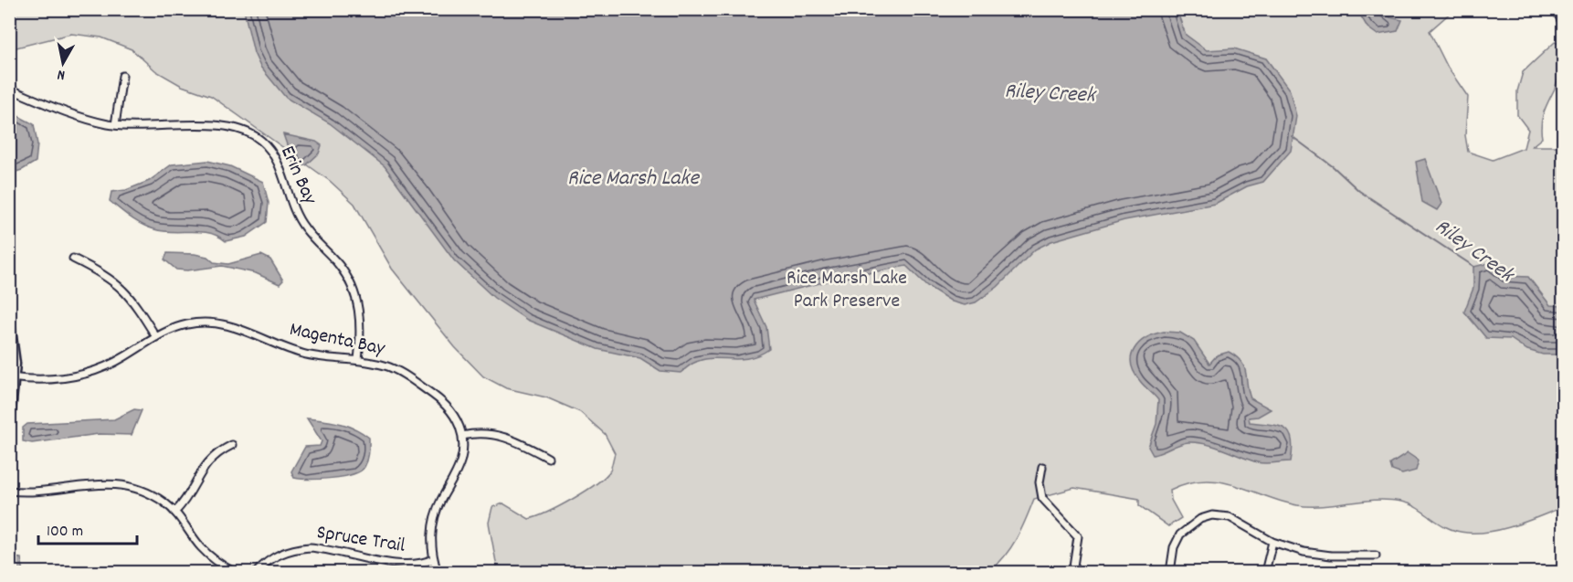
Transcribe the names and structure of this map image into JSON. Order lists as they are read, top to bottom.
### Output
{
  "streets": {
    "street": ["Erin Bay", "Magenta Bay", "Spruce Trail"]
  },
  "crossings": [
    ["Erin Bay", "Magenta Bay"],
    ["Magenta Bay", "Spruce Trail"]
  ],
  "water": ["Riley Creek", "Rice Marsh Lake"],
  "parks": ["Rice Marsh Lake Park Preserve"],
  "scale_bar": "100 m",
  "north": "bottom"
}
